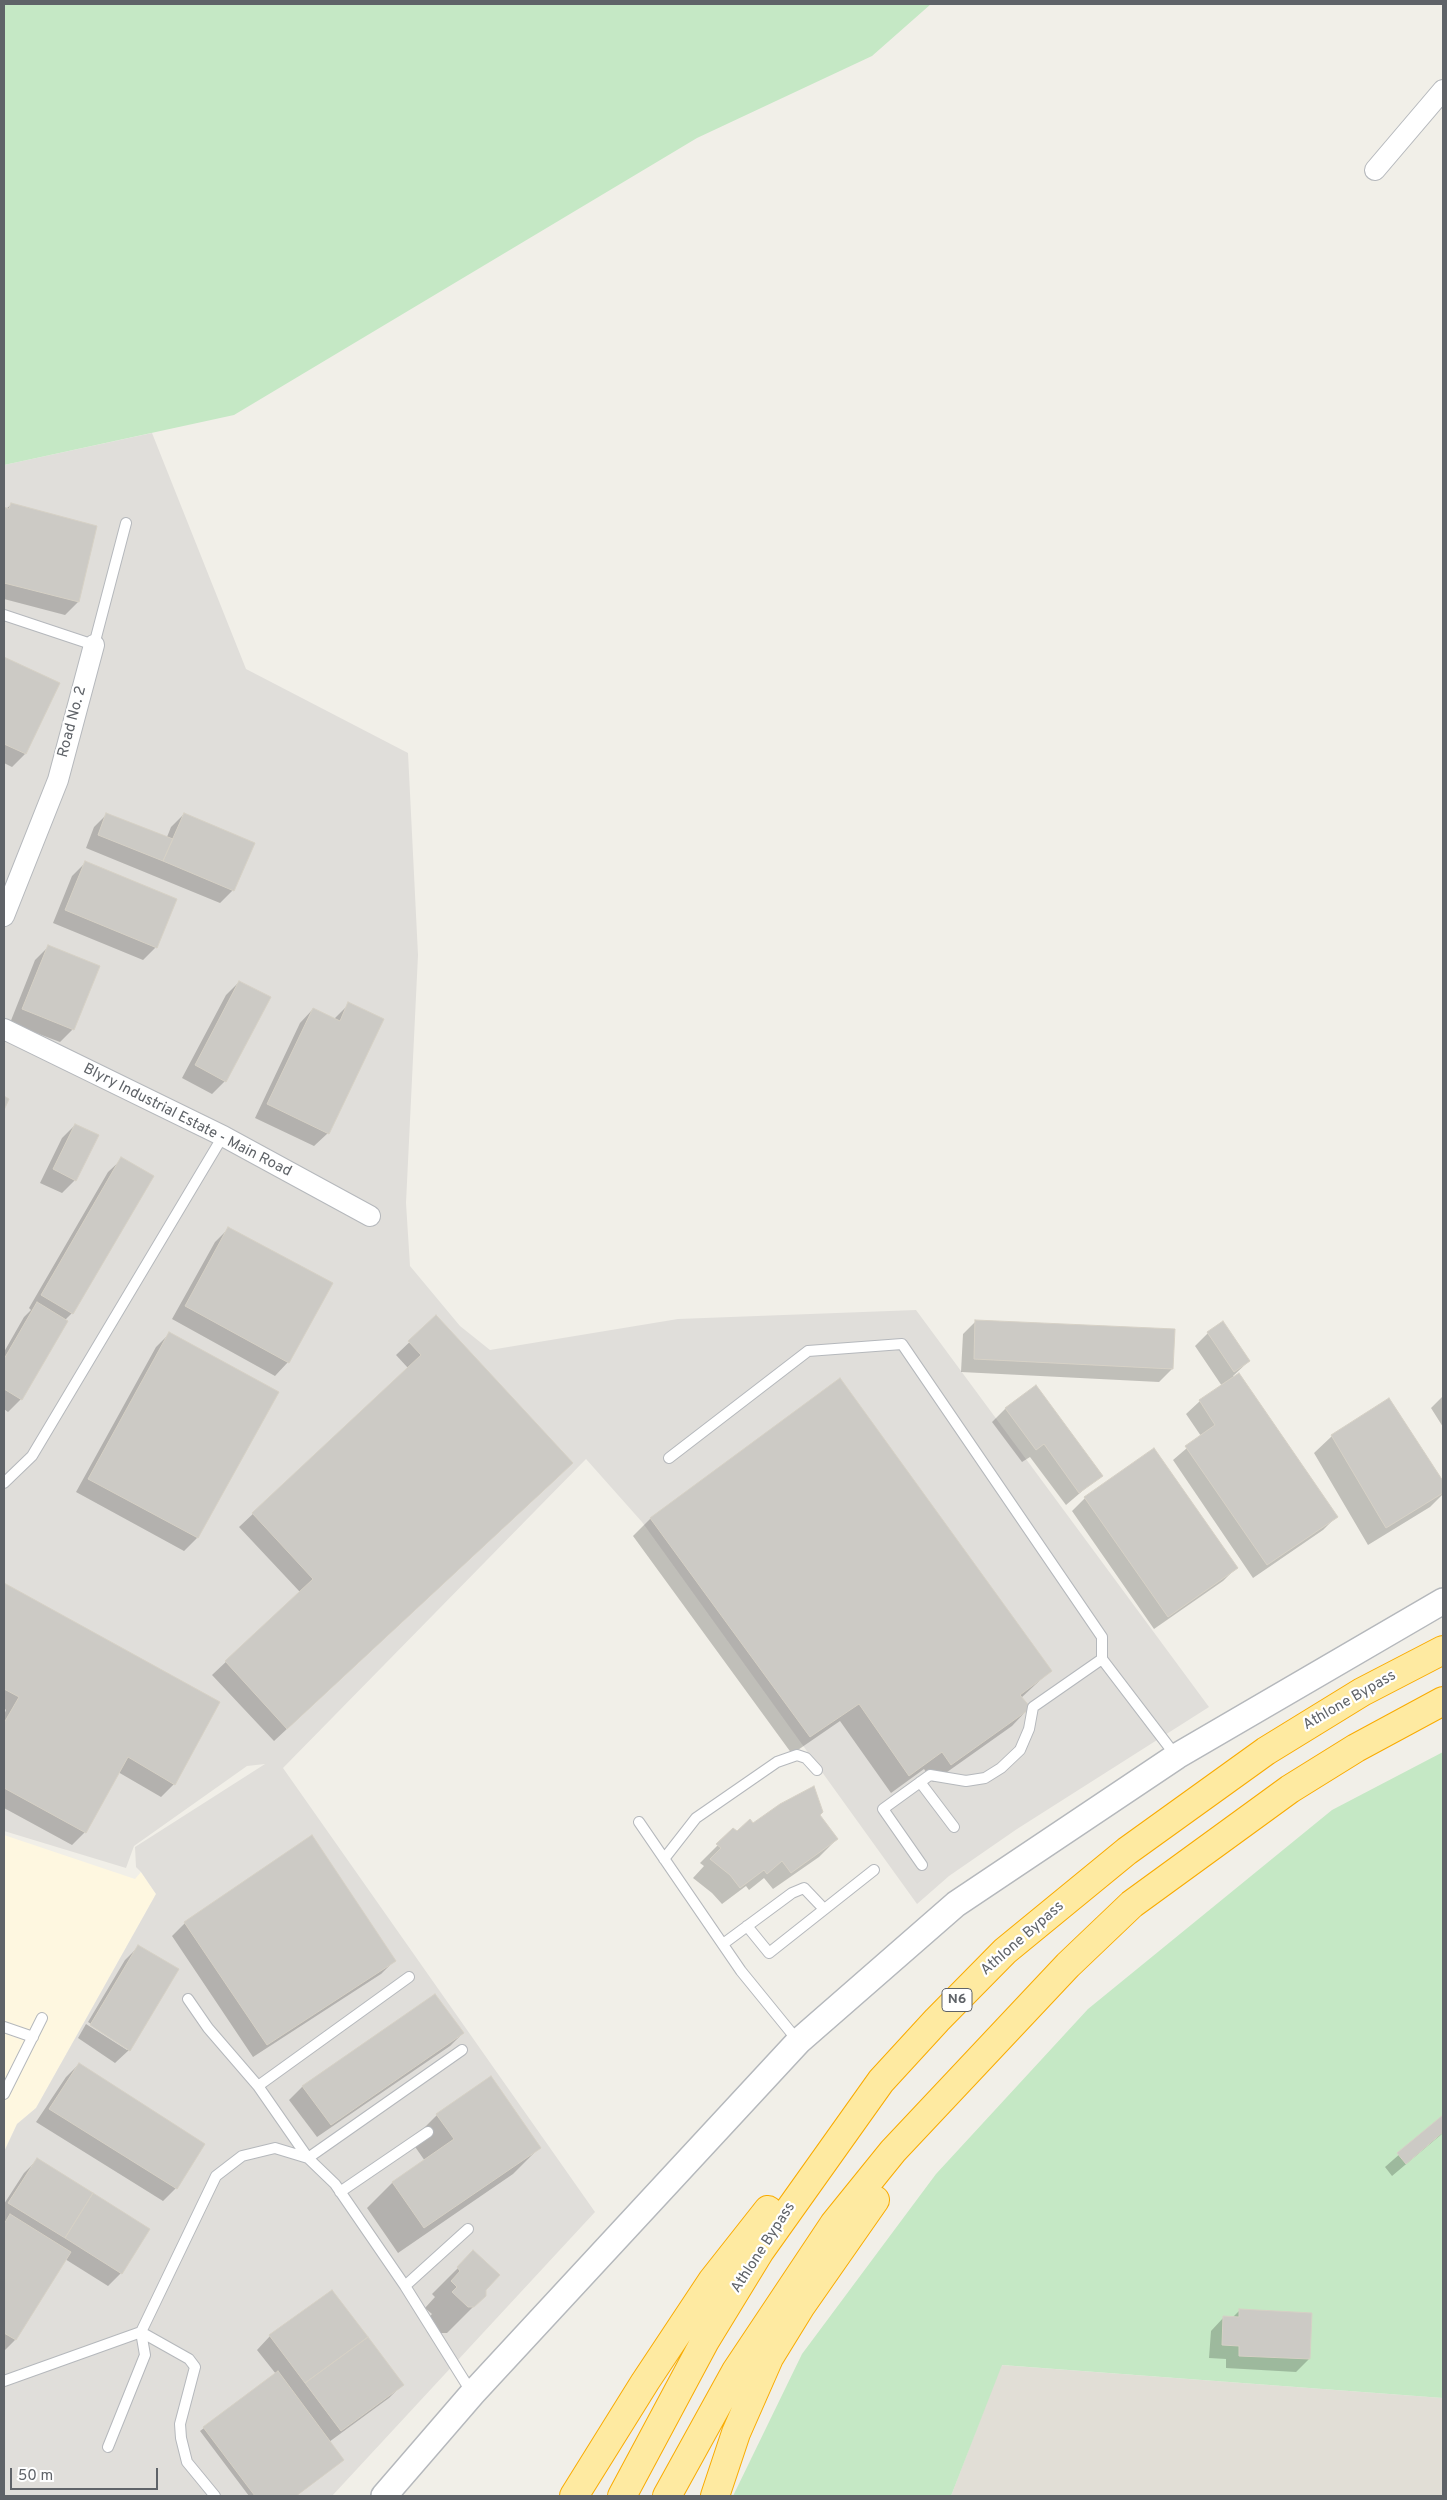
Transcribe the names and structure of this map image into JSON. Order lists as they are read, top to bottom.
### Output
{
  "streets": {
    "highway": ["Athlone Bypass", "N6"],
    "street": ["Road No. 2", "Blyry Industrial Estate - Main Road"]
  },
  "crossings": [
    ["Athlone Bypass", "N6"]
  ],
  "scale_bar": "50 m"
}
